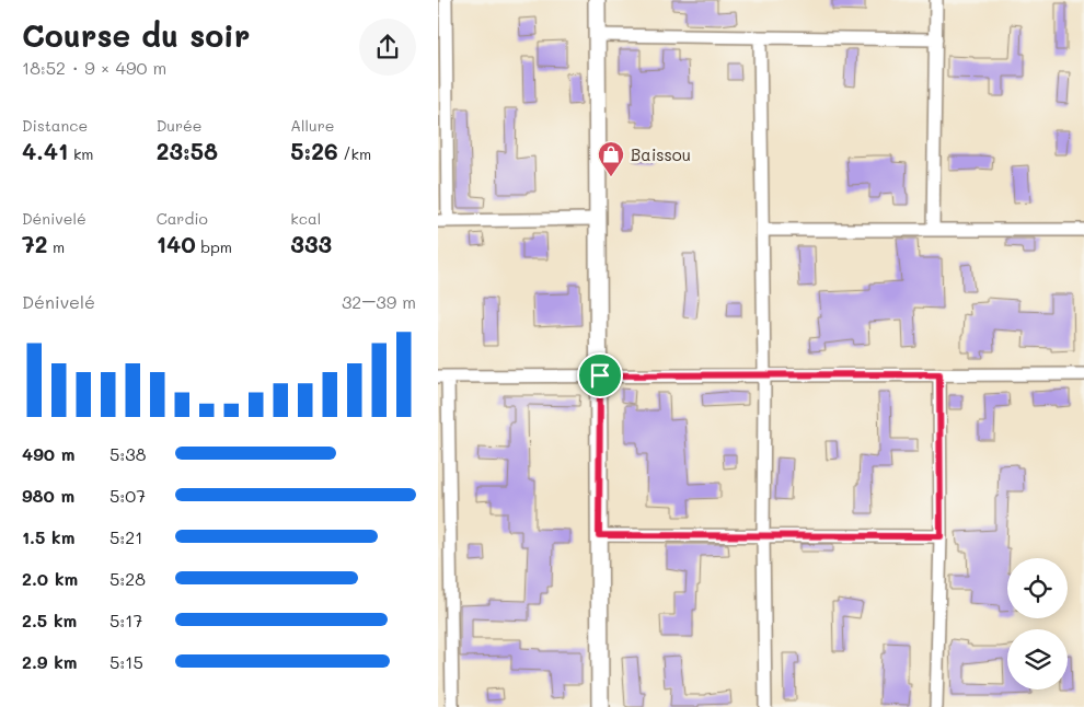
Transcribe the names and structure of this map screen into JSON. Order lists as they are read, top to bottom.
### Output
{
  "places": {
    "shop": ["Baissou"]
  },
  "page": {
    "heading": ["Course du soir", "18:52 · 9 × 490 m"],
    "stats": [
      ["Distance", "4.41 km"],
      ["Durée", "23:58"],
      ["Allure", "5:26 /km"],
      ["Dénivelé", "72 m"],
      ["Cardio", "140 bpm"],
      ["kcal", "333"]
    ],
    "chart": ["Dénivelé", "32–39 m"],
    "list": [
      {
        "name": "490 m",
        "note": "5:38"
      },
      {
        "name": "980 m",
        "note": "5:07"
      },
      {
        "name": "1.5 km",
        "note": "5:21"
      },
      {
        "name": "2.0 km",
        "note": "5:28"
      },
      {
        "name": "2.5 km",
        "note": "5:17"
      },
      {
        "name": "2.9 km",
        "note": "5:15"
      }
    ]
  }
}
